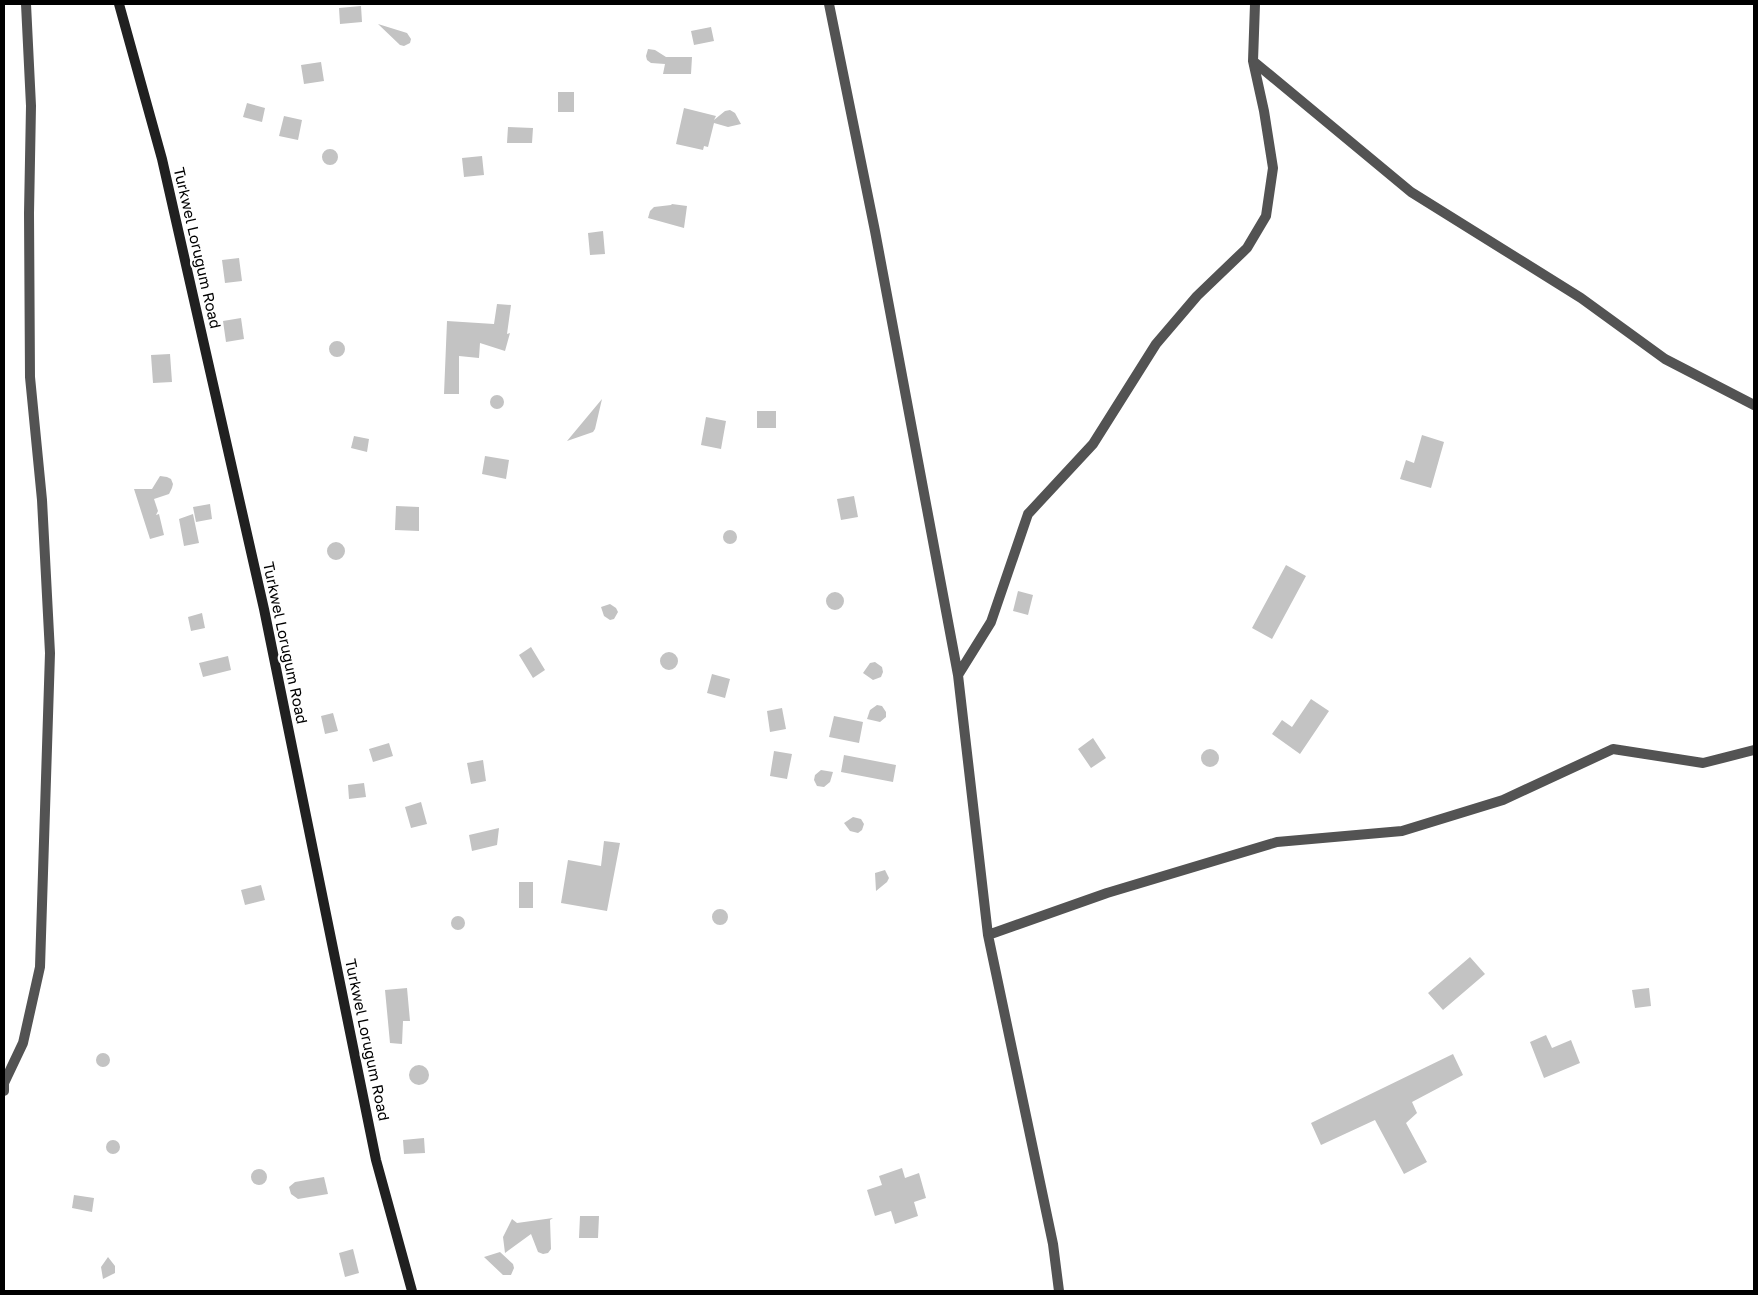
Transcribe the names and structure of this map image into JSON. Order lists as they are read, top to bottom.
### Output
{
  "streets": {
    "main road": ["Turkwel Lorugum Road"]
  }
}
